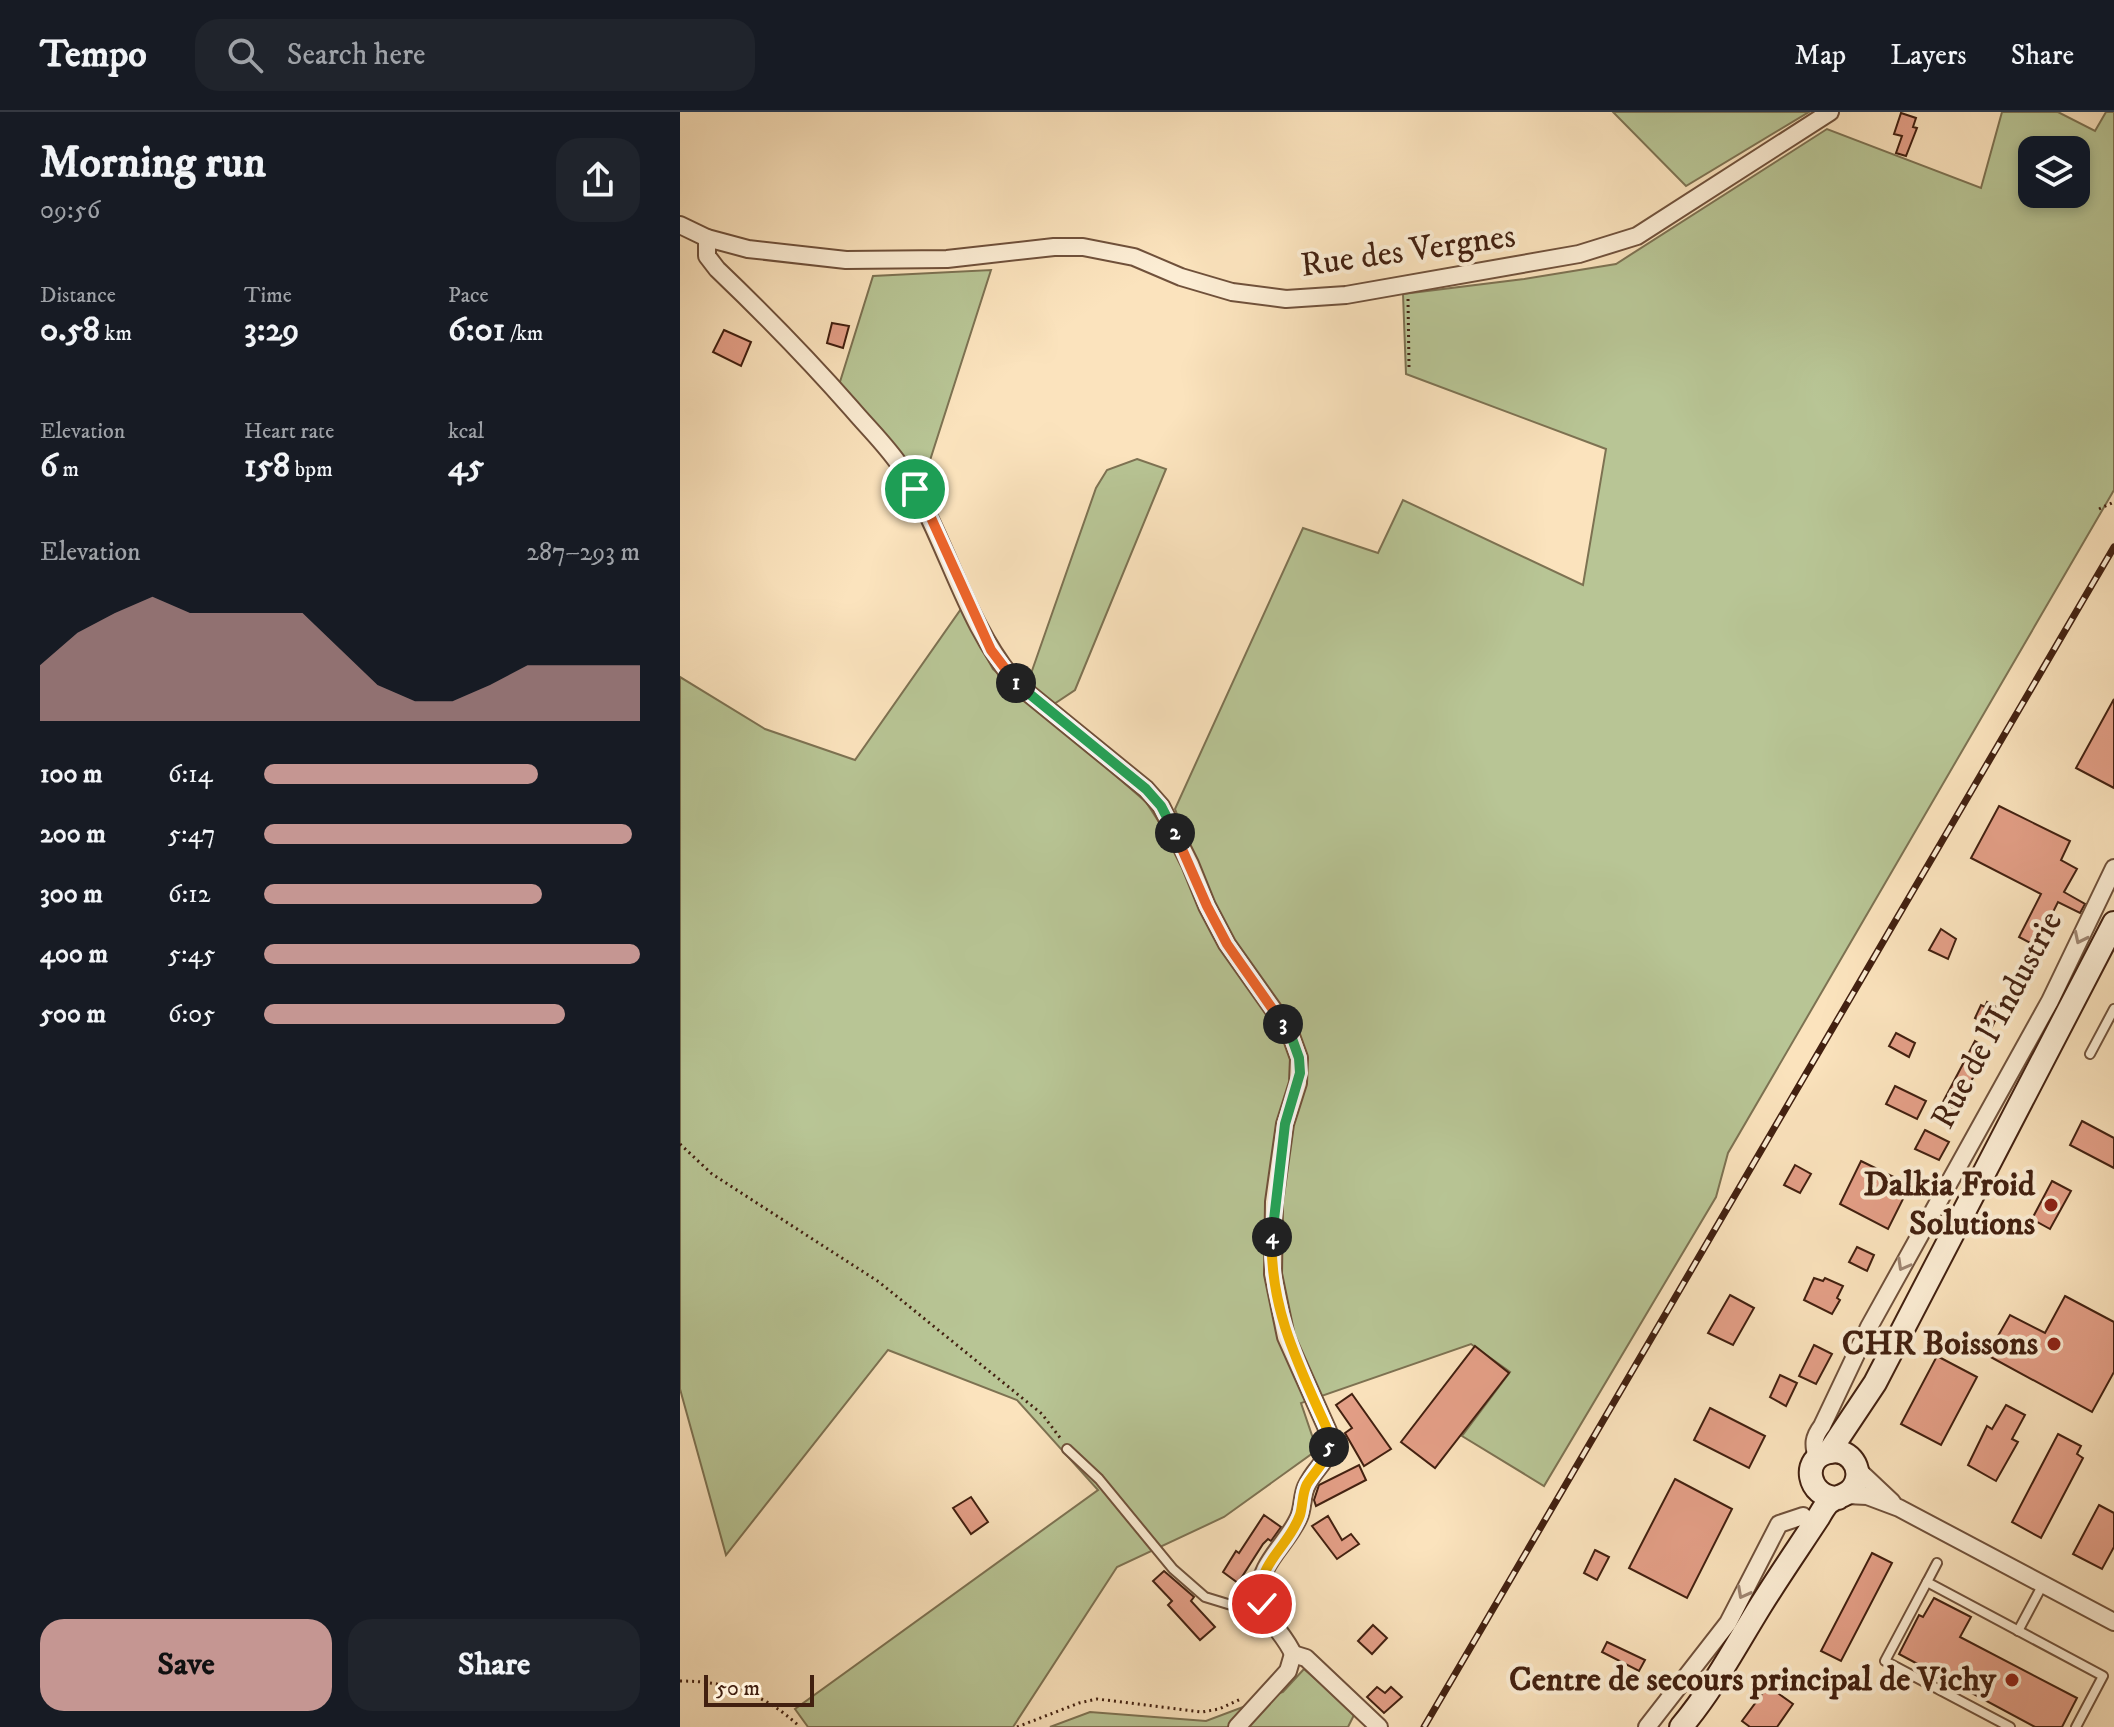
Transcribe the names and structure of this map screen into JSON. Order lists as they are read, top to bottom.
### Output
{
  "streets": {
    "main road": ["Rue de l'Industrie"],
    "street": ["Rue des Vergnes"]
  },
  "one_way": ["Rue de l'Industrie"],
  "places": ["Dalkia Froid Solutions", "CHR Boissons", "Centre de secours principal de Vichy"],
  "scale_bar": "50 m",
  "page": {
    "header": "Tempo",
    "search": "Search here",
    "nav": ["Map", "Layers", "Share"],
    "heading": ["Morning run", "09:56"],
    "stats": [
      ["Distance", "0.58 km"],
      ["Time", "3:29"],
      ["Pace", "6:01 /km"],
      ["Elevation", "6 m"],
      ["Heart rate", "158 bpm"],
      ["kcal", "45"]
    ],
    "chart": ["Elevation", "287–293 m"],
    "pins": [
      "1",
      "2",
      "3",
      "4",
      "5"
    ],
    "list": [
      {
        "name": "100 m",
        "note": "6:14"
      },
      {
        "name": "200 m",
        "note": "5:47"
      },
      {
        "name": "300 m",
        "note": "6:12"
      },
      {
        "name": "400 m",
        "note": "5:45"
      },
      {
        "name": "500 m",
        "note": "6:05"
      }
    ],
    "buttons": ["Save", "Share"],
    "scale": "50 m"
  }
}
